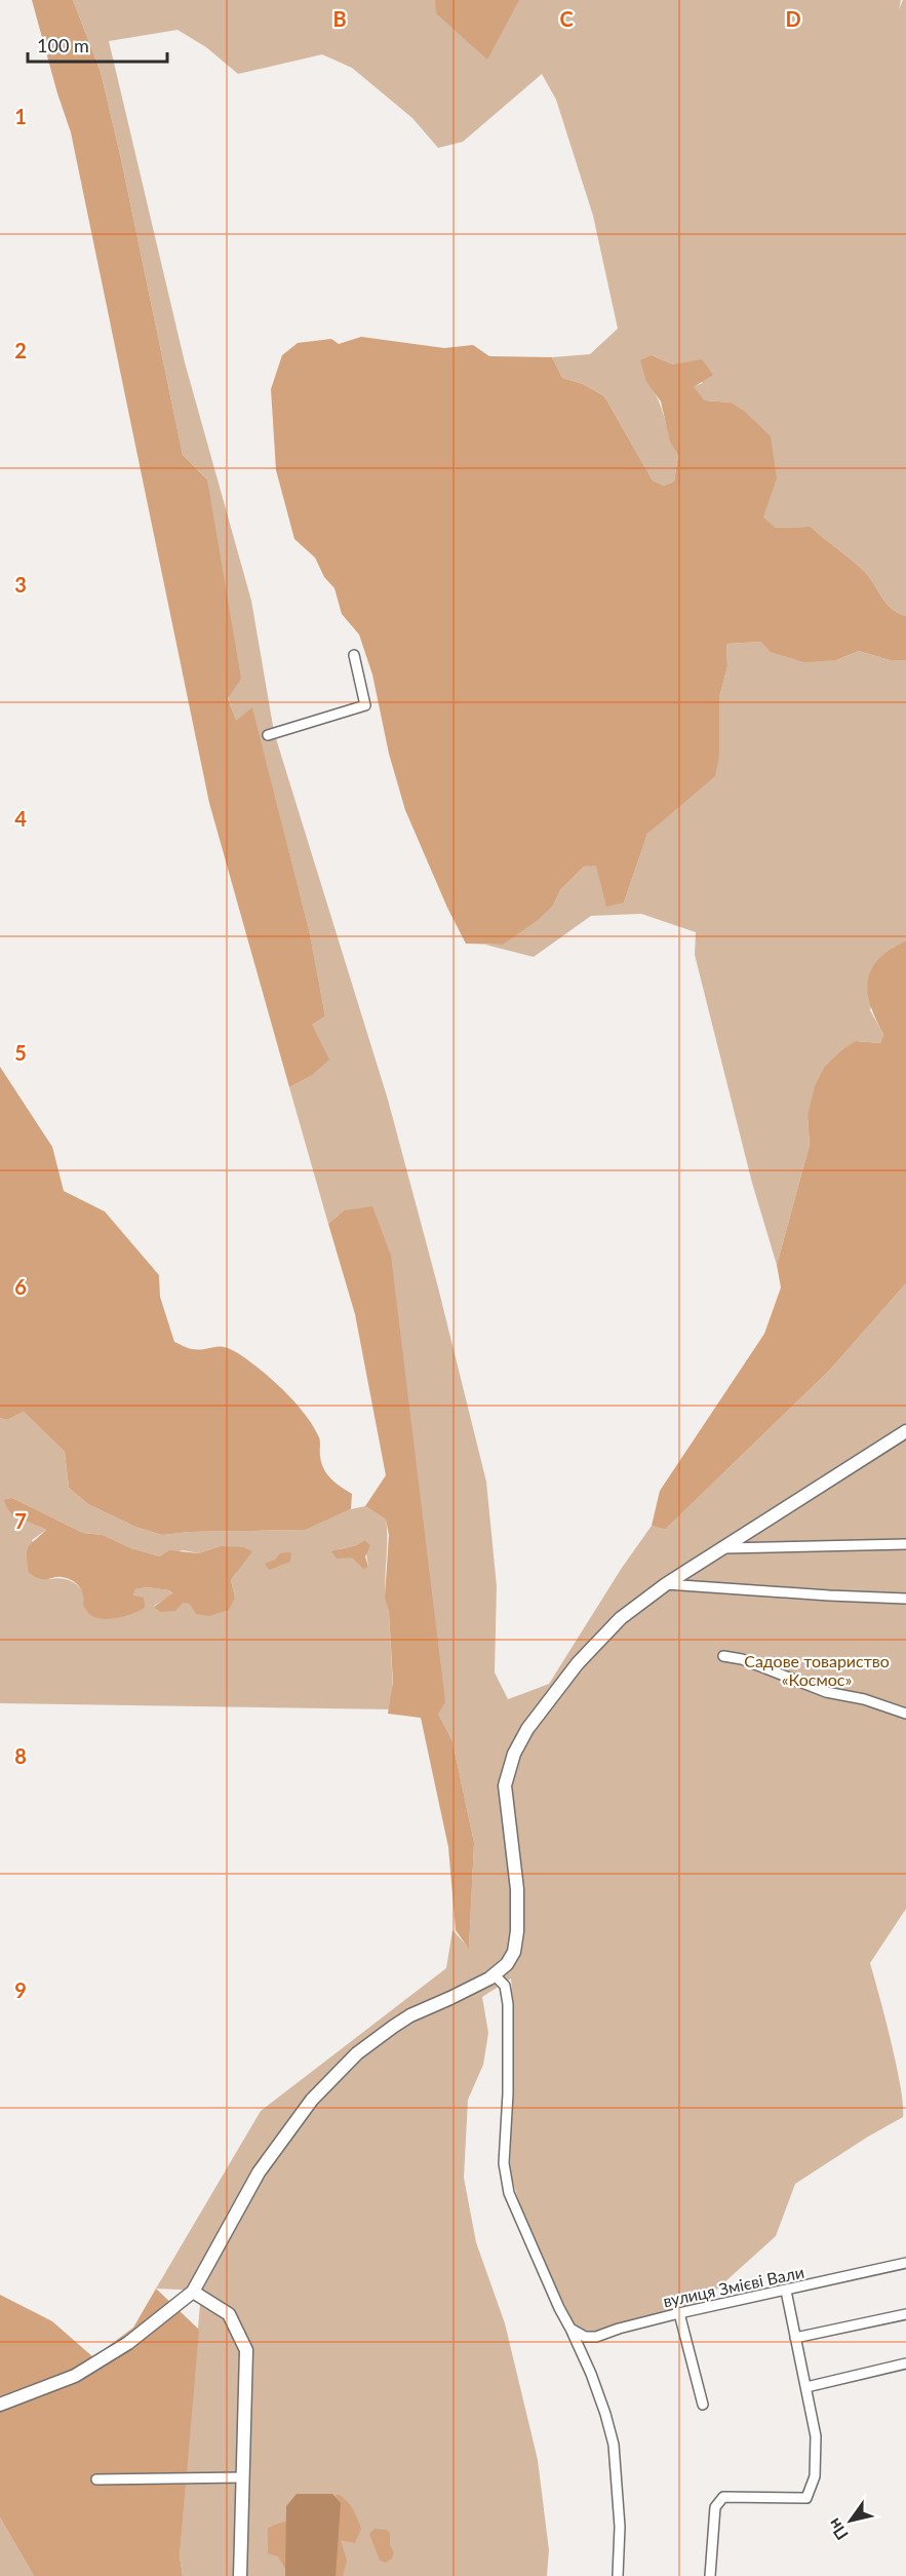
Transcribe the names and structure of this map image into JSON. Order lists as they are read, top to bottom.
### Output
{
  "streets": {
    "street": ["вулиця Змієві Вали"]
  },
  "parks": ["Садове товариство «Космос»"],
  "scale_bar": "100 m",
  "north": "bottom left",
  "grid": {
    "columns": ["B", "C", "D"],
    "rows": [
      "1",
      "2",
      "3",
      "4",
      "5",
      "6",
      "7",
      "8",
      "9"
    ]
  }
}
